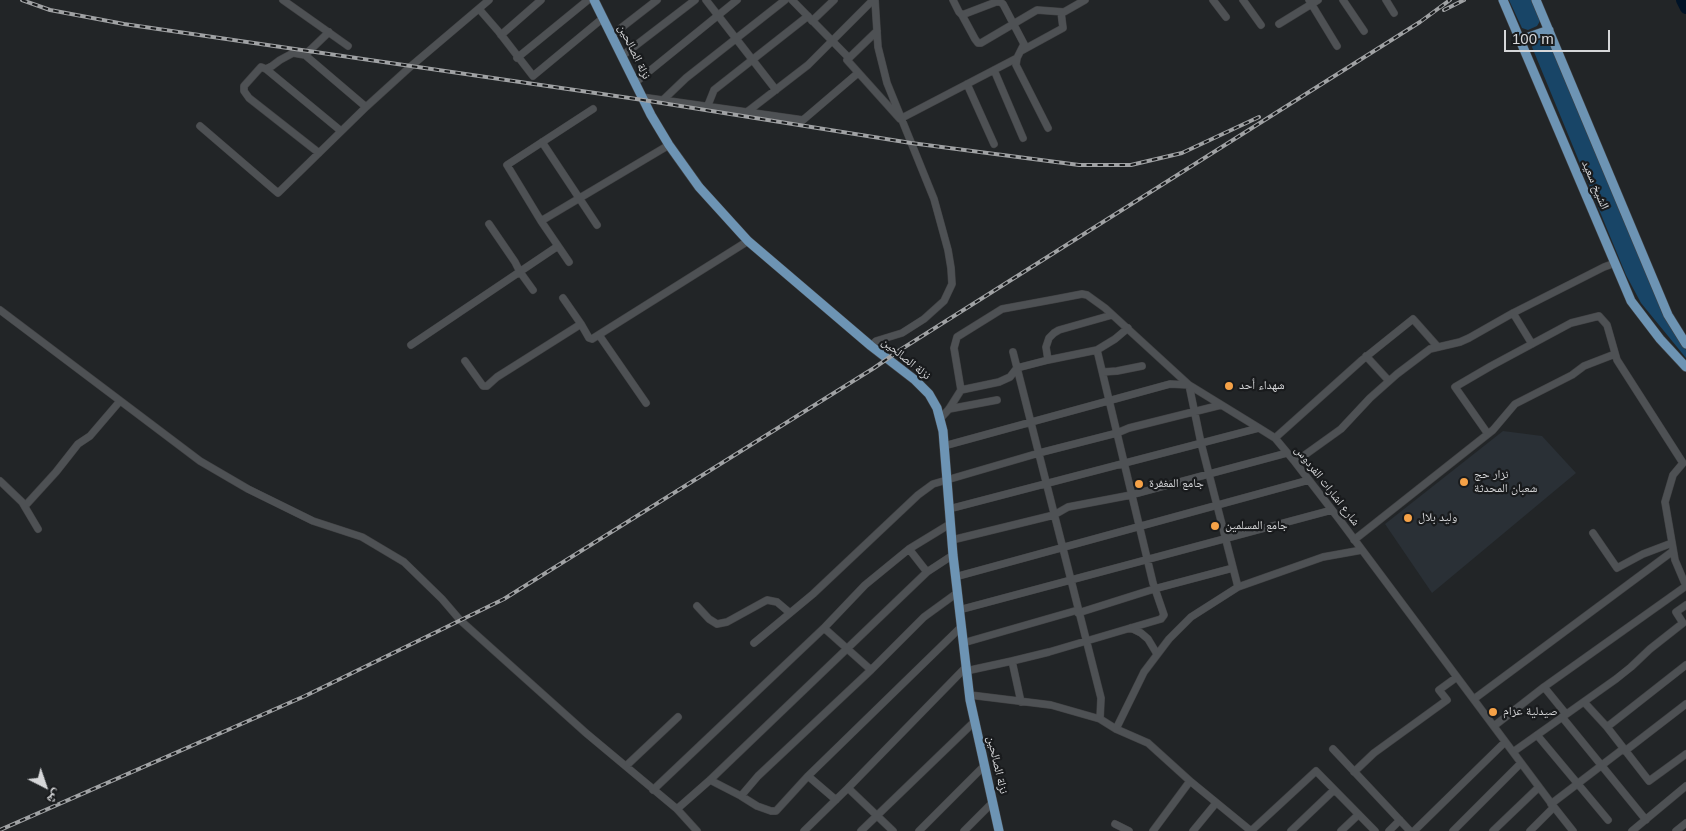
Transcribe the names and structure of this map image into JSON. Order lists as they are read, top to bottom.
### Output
{
  "streets": {
    "main road": ["نزلة الصالحين", "الشيخ سعيد"],
    "street": ["شارع اشارات الفردوس"]
  },
  "places": [
    "شهداء أحد",
    "نزار حج شعبان المحدثة",
    "جامع المغفرة",
    "وليد بلال",
    "جامع المسلمين",
    "صيدلية عزام"
  ],
  "scale_bar": "100 m",
  "north": "bottom right"
}
